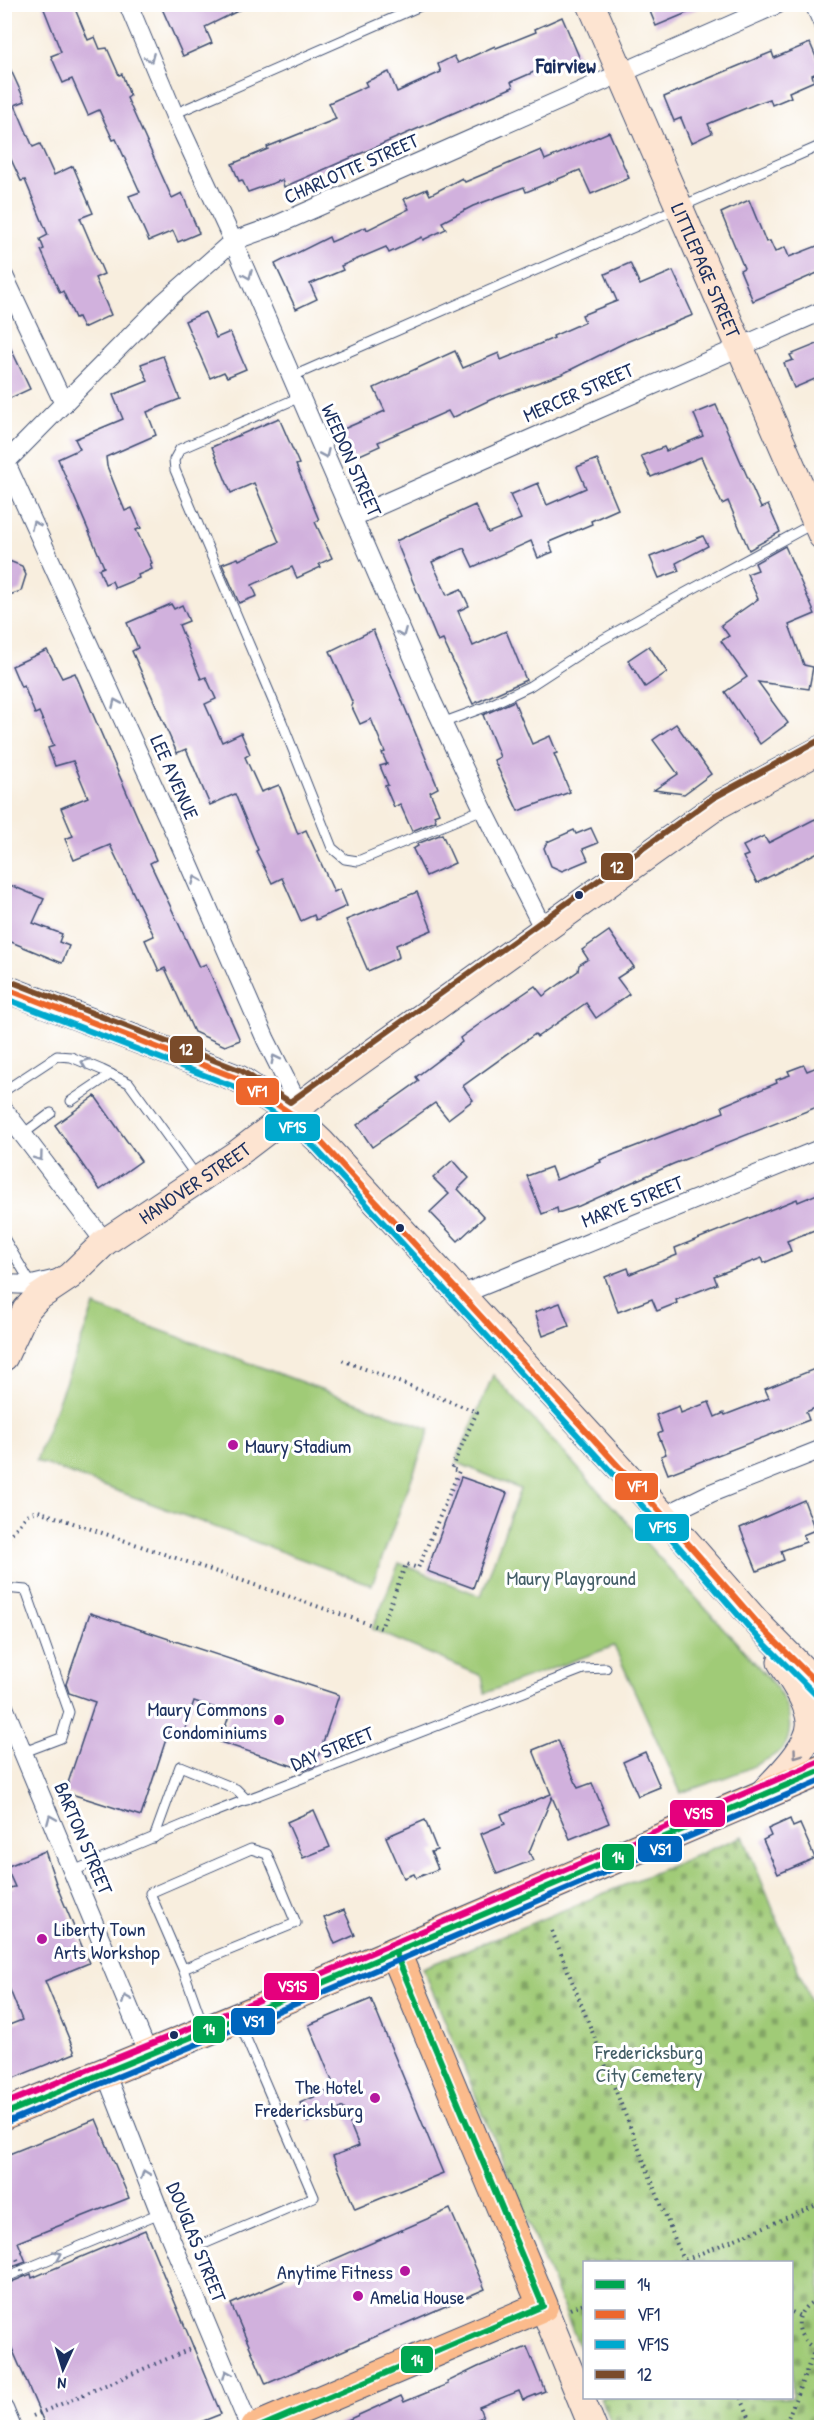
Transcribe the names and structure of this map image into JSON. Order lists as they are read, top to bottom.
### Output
{
  "streets": {
    "street": [
      "CHARLOTTE STREET",
      "LITTLEPAGE STREET",
      "MERCER STREET",
      "WEEDON STREET",
      "LEE AVENUE",
      "HANOVER STREET",
      "MARYE STREET",
      "BARTON STREET",
      "DOUGLAS STREET"
    ],
    "lane": ["DAY STREET"]
  },
  "crossings": [
    ["CHARLOTTE STREET", "LITTLEPAGE STREET"],
    ["CHARLOTTE STREET", "WEEDON STREET"],
    ["CHARLOTTE STREET", "LEE AVENUE"],
    ["LITTLEPAGE STREET", "MERCER STREET"],
    ["MERCER STREET", "WEEDON STREET"],
    ["WEEDON STREET", "HANOVER STREET"],
    ["LEE AVENUE", "HANOVER STREET"],
    ["DAY STREET", "BARTON STREET"]
  ],
  "one_way": [
    "WEEDON STREET",
    "LEE AVENUE",
    "BARTON STREET",
    "DOUGLAS STREET"
  ],
  "districts": ["Fairview"],
  "parks": ["Maury Playground", "Fredericksburg City Cemetery"],
  "places": [
    "Maury Stadium",
    "Maury Commons Condominiums",
    "Liberty Town Arts Workshop",
    "The Hotel Fredericksburg",
    "Anytime Fitness",
    "Amelia House"
  ],
  "lines": [
    "transit line 12",
    "transit line VF1",
    "transit line VF1S",
    "transit line VS1S",
    "transit line 14",
    "transit line VS1"
  ],
  "legend": [
    "14",
    "VF1",
    "VF1S",
    "12"
  ],
  "north": "bottom"
}
